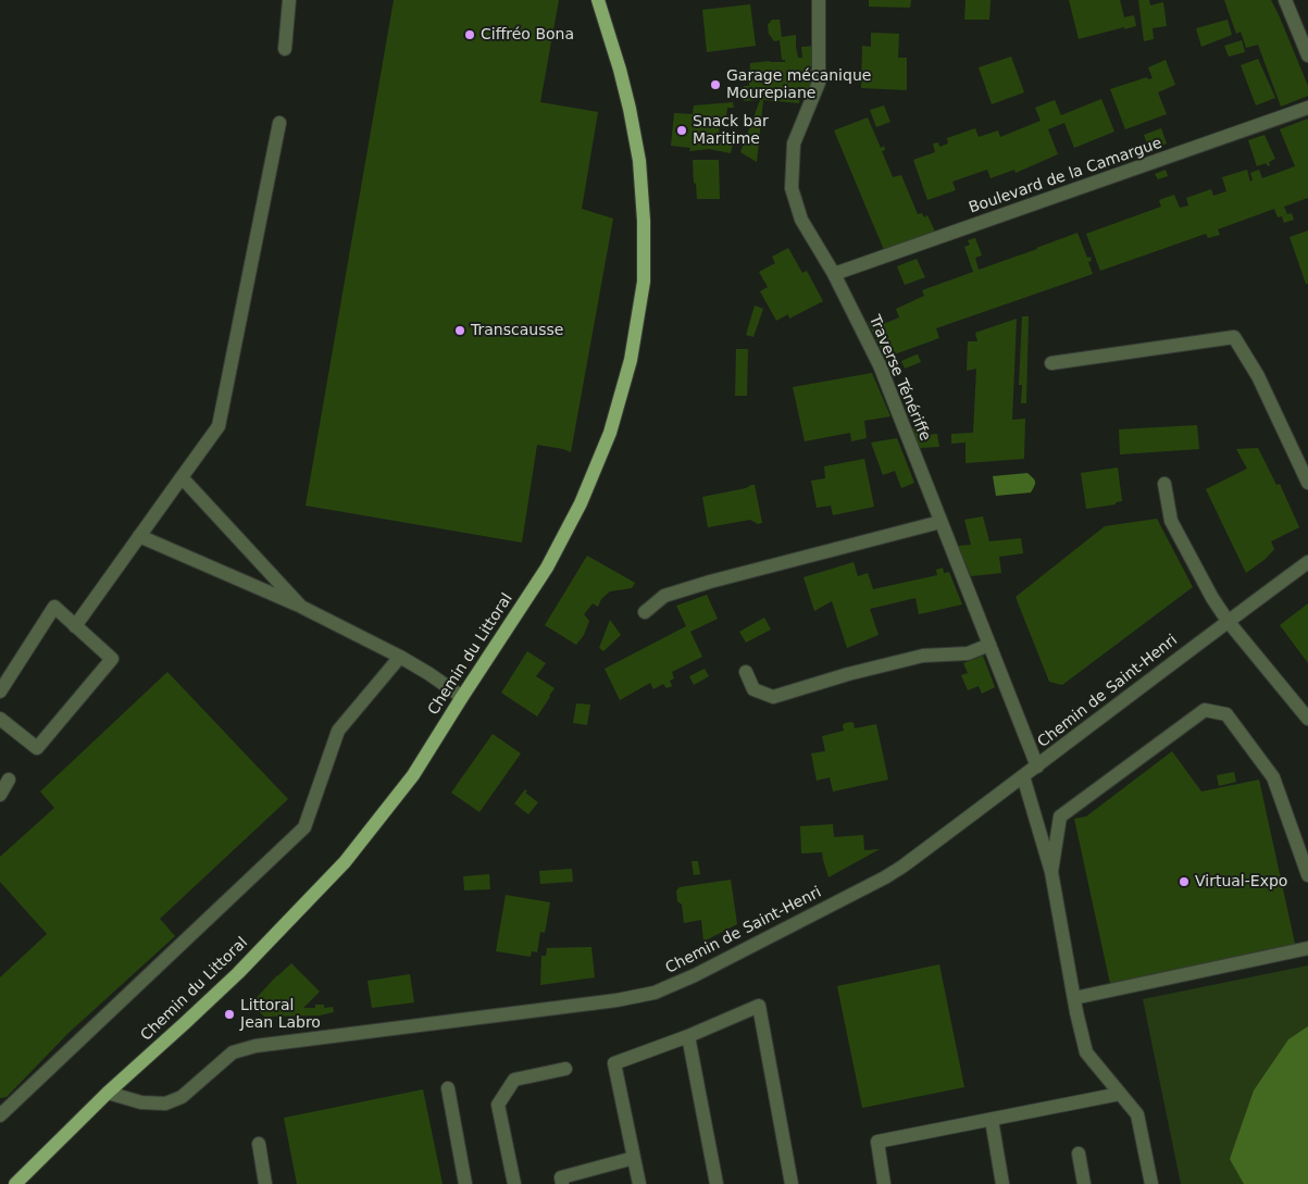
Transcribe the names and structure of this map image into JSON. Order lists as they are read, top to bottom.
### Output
{
  "streets": {
    "main road": ["Chemin du Littoral"],
    "street": ["Boulevard de la Camargue", "Traverse Ténériffe", "Chemin de Saint-Henri"]
  },
  "crossings": [
    ["Boulevard de la Camargue", "Traverse Ténériffe"],
    ["Traverse Ténériffe", "Chemin de Saint-Henri"],
    ["Chemin du Littoral", "Chemin de Saint-Henri"]
  ],
  "places": [
    "Ciffréo Bona",
    "Garage mécanique Mourepiane",
    "Snack bar Maritime",
    "Transcausse",
    "Virtual-Expo",
    "Littoral Jean Labro"
  ]
}
